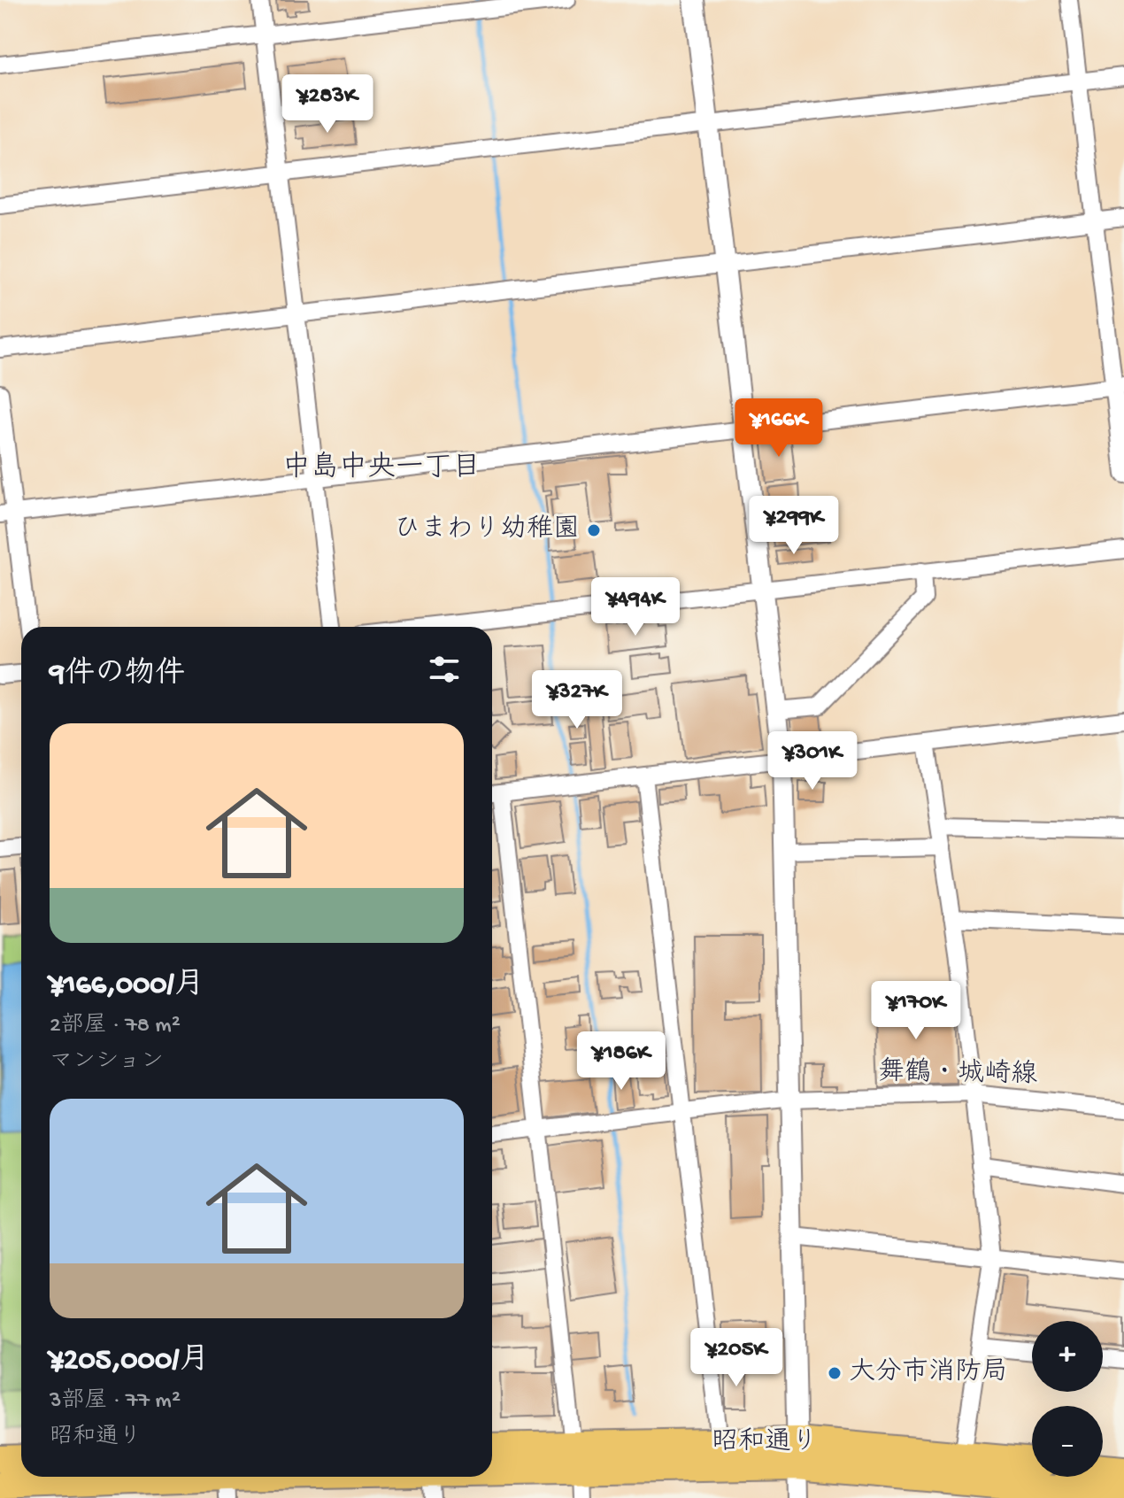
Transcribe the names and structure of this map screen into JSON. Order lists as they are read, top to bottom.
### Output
{
  "streets": {
    "highway": ["昭和通り"],
    "street": ["舞鶴・城崎線"]
  },
  "districts": ["中島中央一丁目"],
  "places": ["ひまわり幼稚園", "大分市消防局"],
  "page": {
    "price": [
      "¥283K",
      "¥166K",
      "¥299K",
      "¥494K",
      "¥327K",
      "¥301K",
      "¥170K",
      "¥186K",
      "¥205K"
    ],
    "heading": "9件の物件",
    "list": [
      {
        "name": "¥166,000/月",
        "note": "2部屋 · 78 m² · マンション"
      },
      {
        "name": "¥205,000/月",
        "note": "3部屋 · 77 m² · 昭和通り"
      }
    ],
    "map_buttons": ["+", "−"]
  }
}
